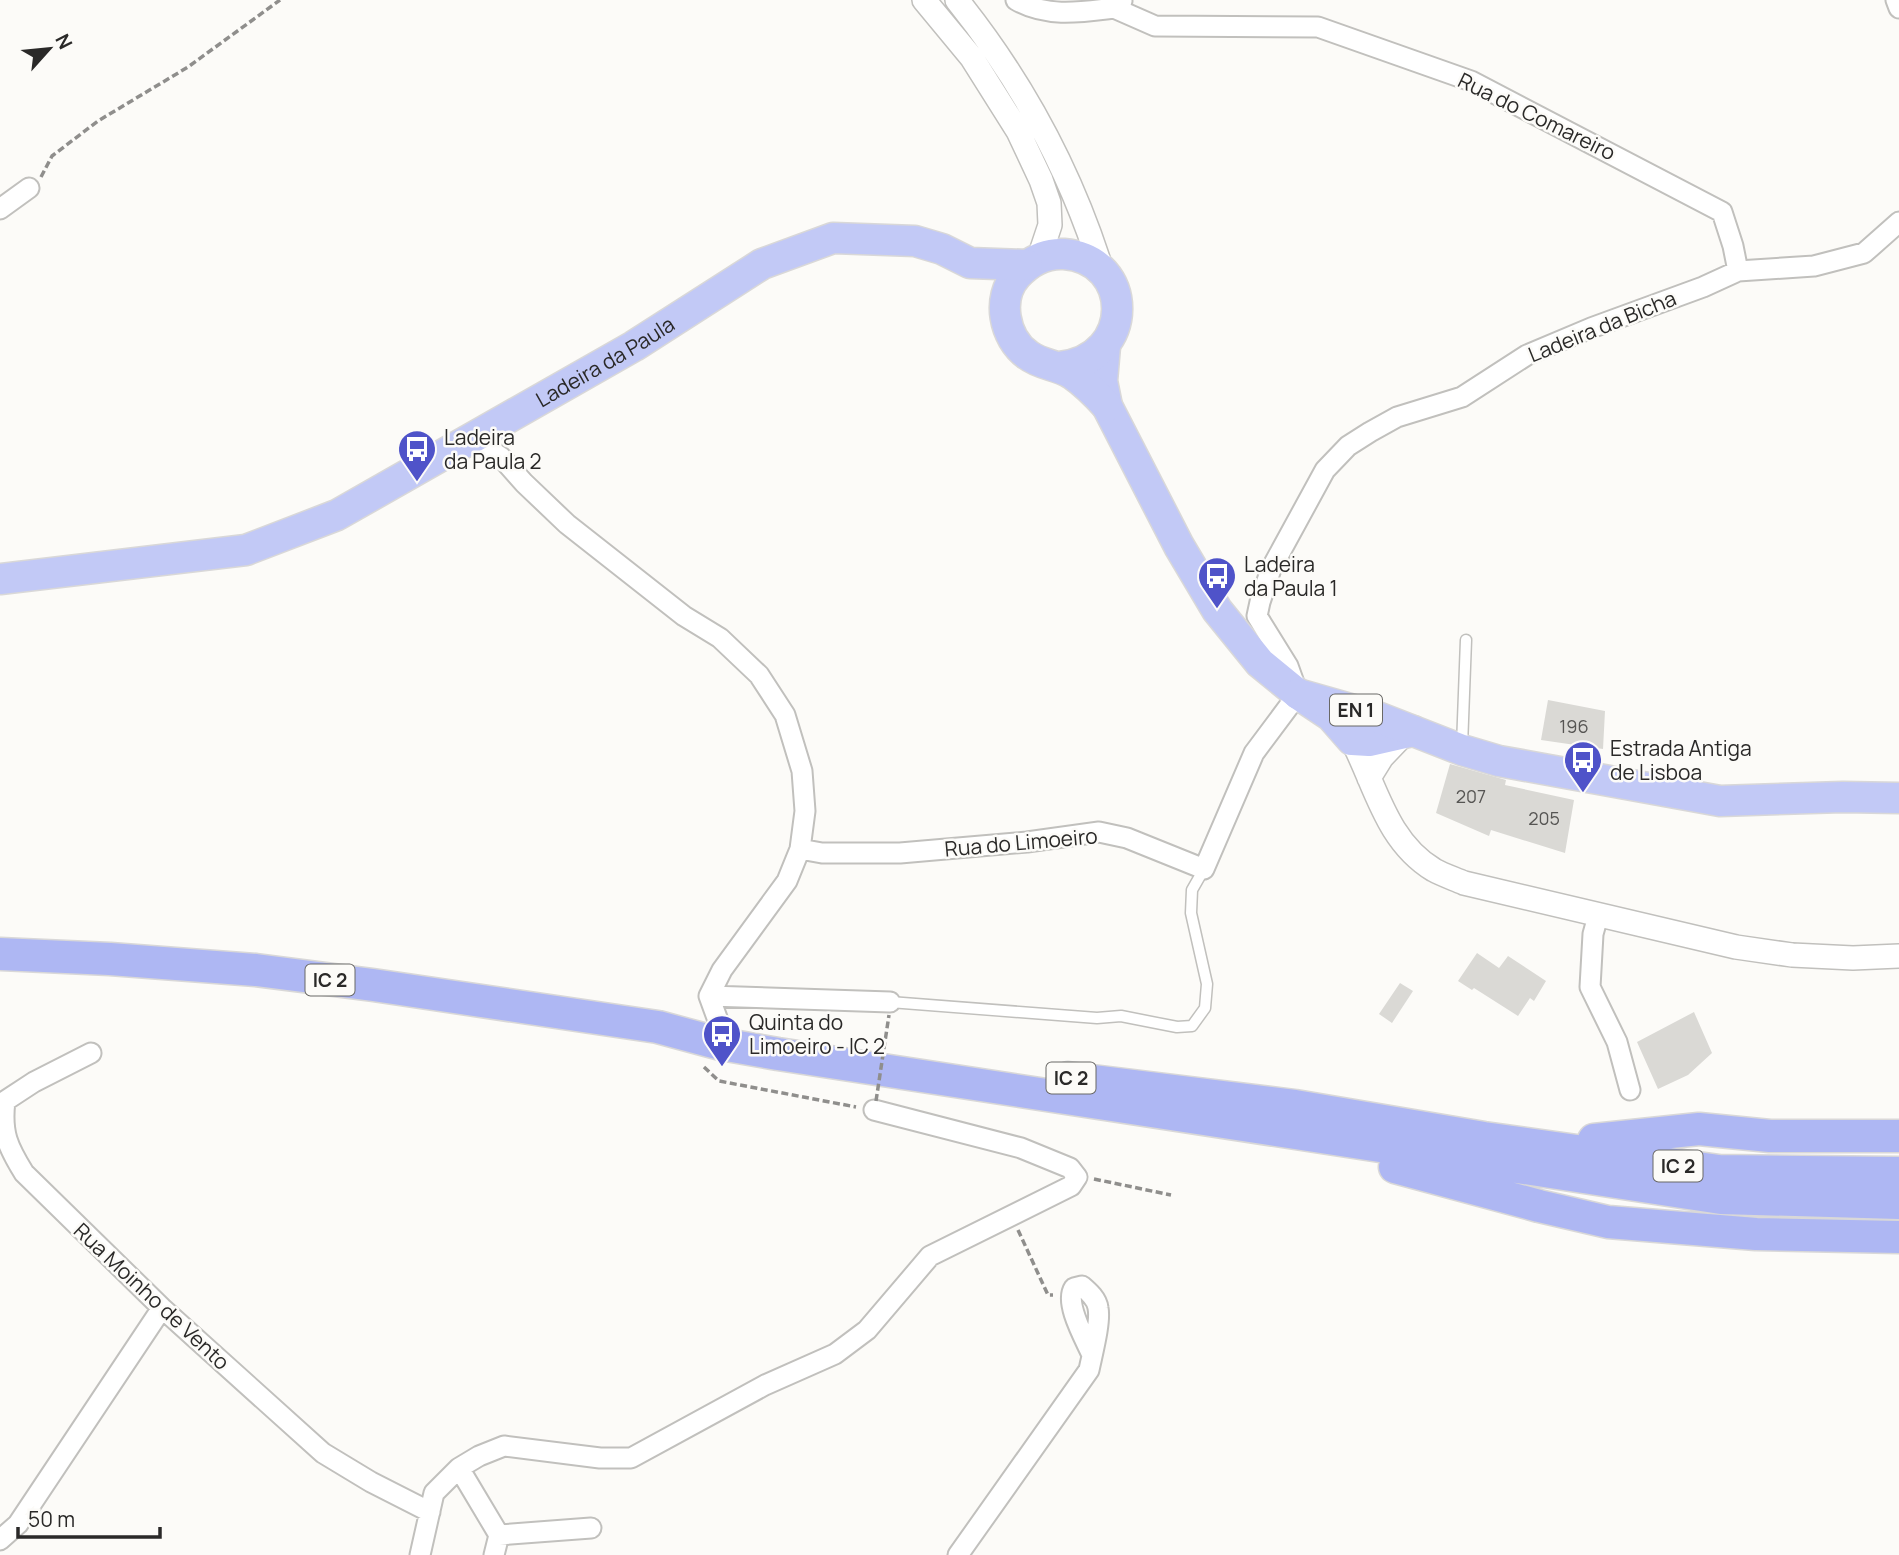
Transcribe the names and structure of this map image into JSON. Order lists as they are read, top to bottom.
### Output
{
  "streets": {
    "highway": ["IC 2"],
    "main road": ["Ladeira da Paula", "EN 1"],
    "street": [
      "Rua do Comareiro",
      "Ladeira da Bicha",
      "Rua do Limoeiro",
      "Rua Moinho de Vento"
    ]
  },
  "crossings": [
    ["Rua do Comareiro", "Ladeira da Bicha"],
    ["Ladeira da Bicha", "EN 1"]
  ],
  "places": {
    "bus stop": [
      "Ladeira da Paula 2",
      "Ladeira da Paula 1",
      "Estrada Antiga de Lisboa",
      "Quinta do Limoeiro - IC 2"
    ]
  },
  "house_numbers": ["196", "207", "205"],
  "scale_bar": "50 m",
  "north": "top right"
}
